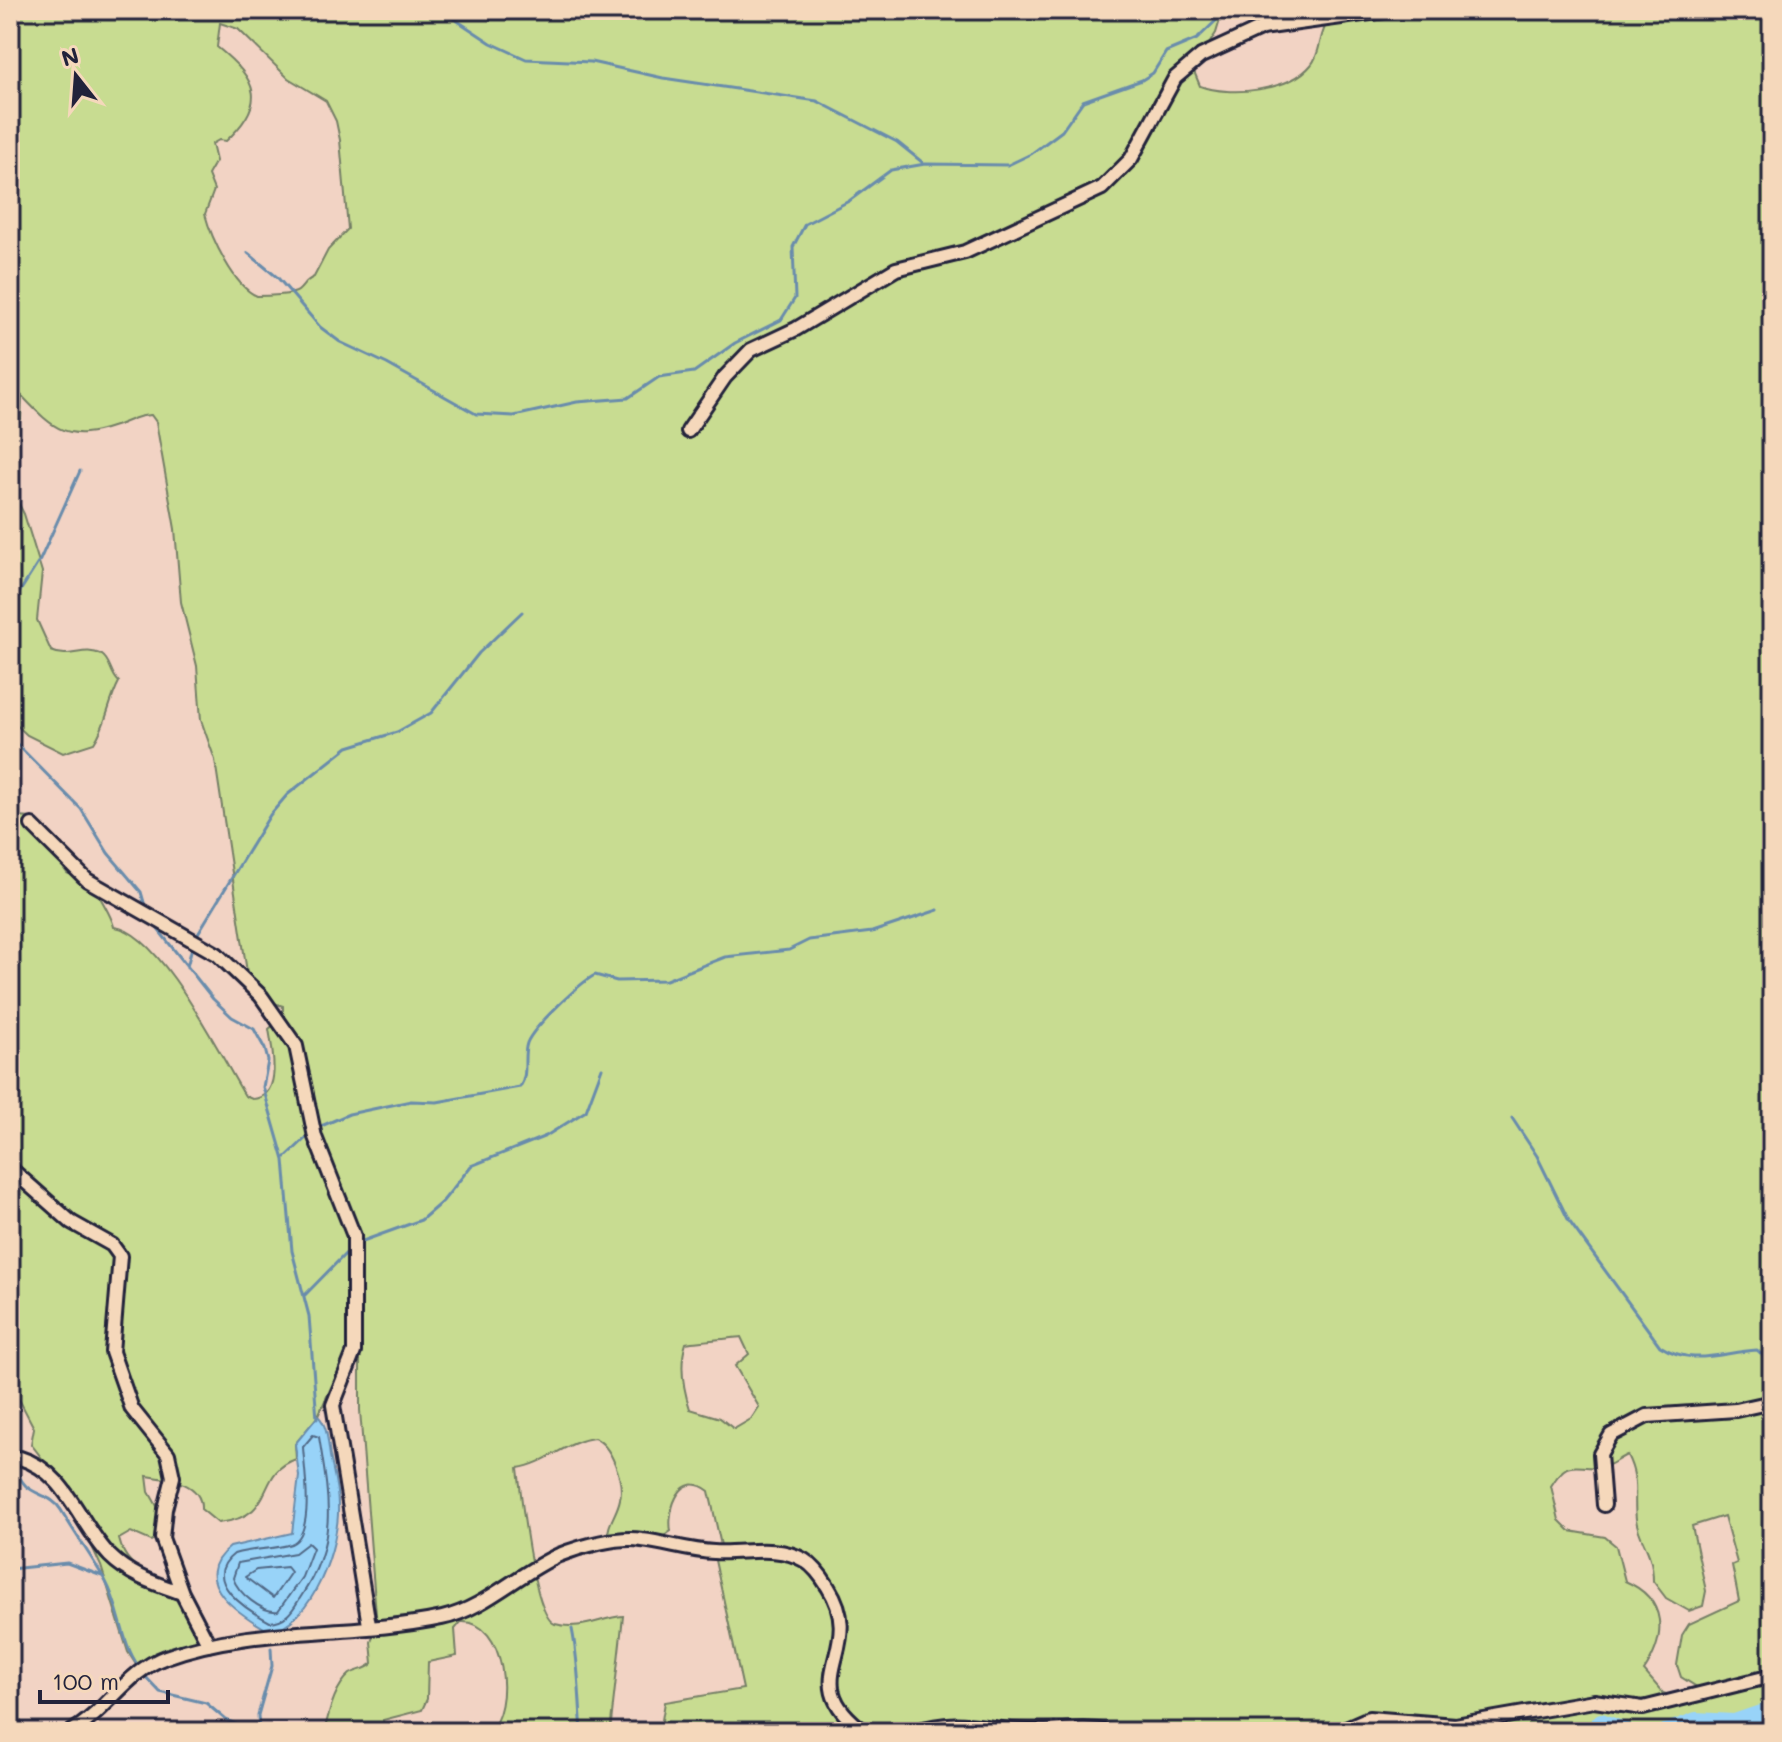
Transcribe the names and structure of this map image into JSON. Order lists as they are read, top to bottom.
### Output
{
  "scale_bar": "100 m",
  "north": "top"
}
